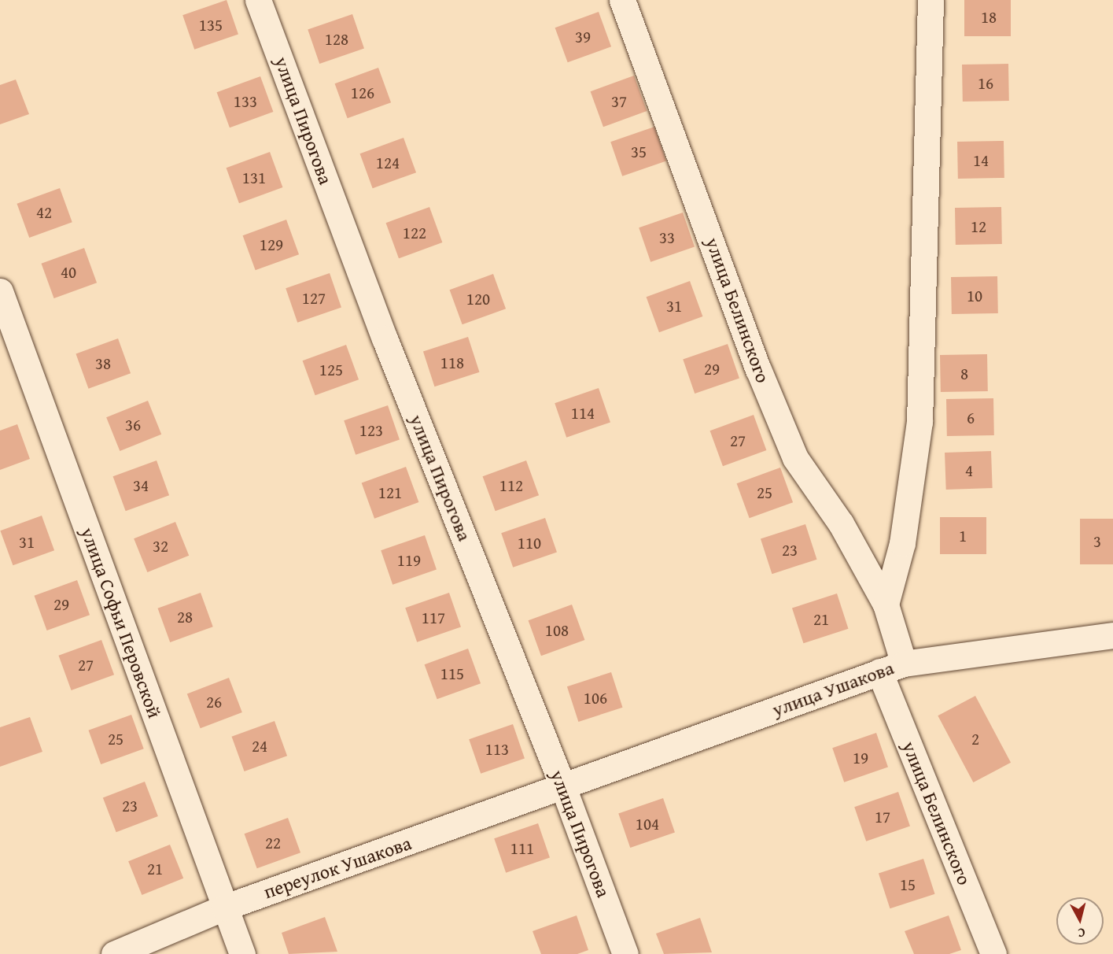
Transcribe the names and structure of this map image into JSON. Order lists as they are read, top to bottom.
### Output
{
  "streets": {
    "street": [
      "улица Пирогова",
      "улица Белинского",
      "улица Софьи Перовской",
      "улица Ушакова",
      "переулок Ушакова"
    ]
  },
  "crossings": [
    ["улица Пирогова", "улица Ушакова"],
    ["улица Пирогова", "переулок Ушакова"],
    ["улица Белинского", "улица Ушакова"],
    ["улица Софьи Перовской", "переулок Ушакова"],
    ["улица Ушакова", "переулок Ушакова"]
  ],
  "house_numbers": [
    "18",
    "135",
    "39",
    "128",
    "16",
    "126",
    "133",
    "37",
    "35",
    "14",
    "124",
    "131",
    "42",
    "12",
    "122",
    "33",
    "129",
    "40",
    "10",
    "127",
    "120",
    "31",
    "118",
    "38",
    "29",
    "125",
    "8",
    "114",
    "6",
    "36",
    "123",
    "27",
    "4",
    "34",
    "112",
    "121",
    "25",
    "1",
    "3",
    "31",
    "110",
    "32",
    "23",
    "119",
    "29",
    "28",
    "117",
    "21",
    "108",
    "27",
    "115",
    "106",
    "26",
    "25",
    "2",
    "24",
    "113",
    "19",
    "23",
    "17",
    "104",
    "22",
    "111",
    "21",
    "15"
  ],
  "north": "bottom"
}
